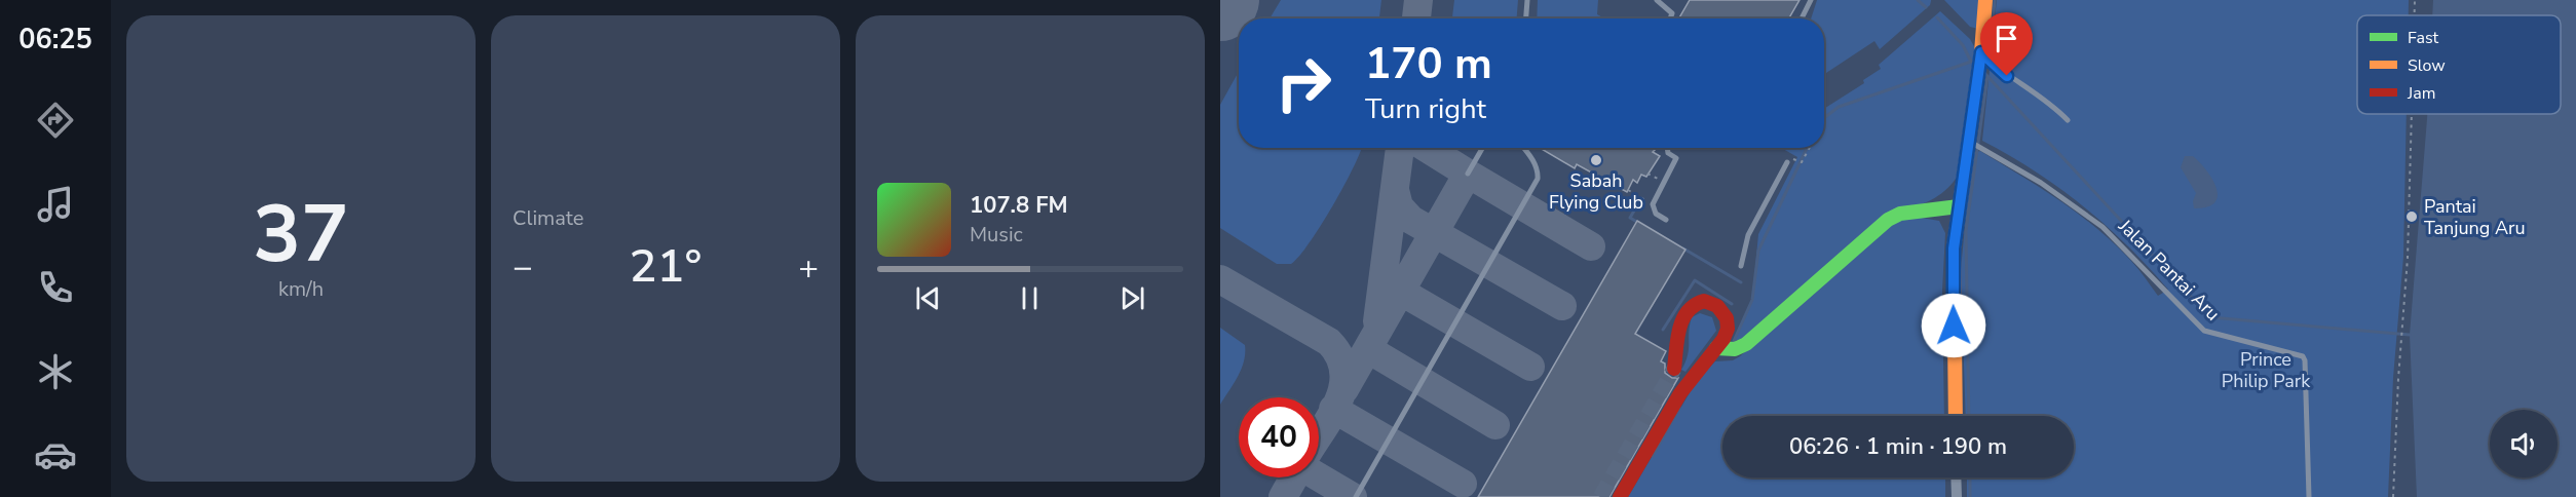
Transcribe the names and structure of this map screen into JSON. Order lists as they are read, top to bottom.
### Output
{
  "streets": {
    "lane": ["Jalan Pantai Aru"]
  },
  "parks": ["Prince Philip Park"],
  "places": ["Sabah Flying Club", "Pantai Tanjung Aru"],
  "legend": ["Fast", "Slow", "Jam"],
  "page": {
    "tabs": "06:25",
    "tile": [
      ["37", "km/h"],
      "Climate"
    ],
    "turn": ["170 m", "Turn right"],
    "song": ["107.8 FM", "Music"],
    "heat": ["−", "21°", "+"],
    "limit": "40",
    "trip": "06:26 · 1 min · 190 m"
  }
}
